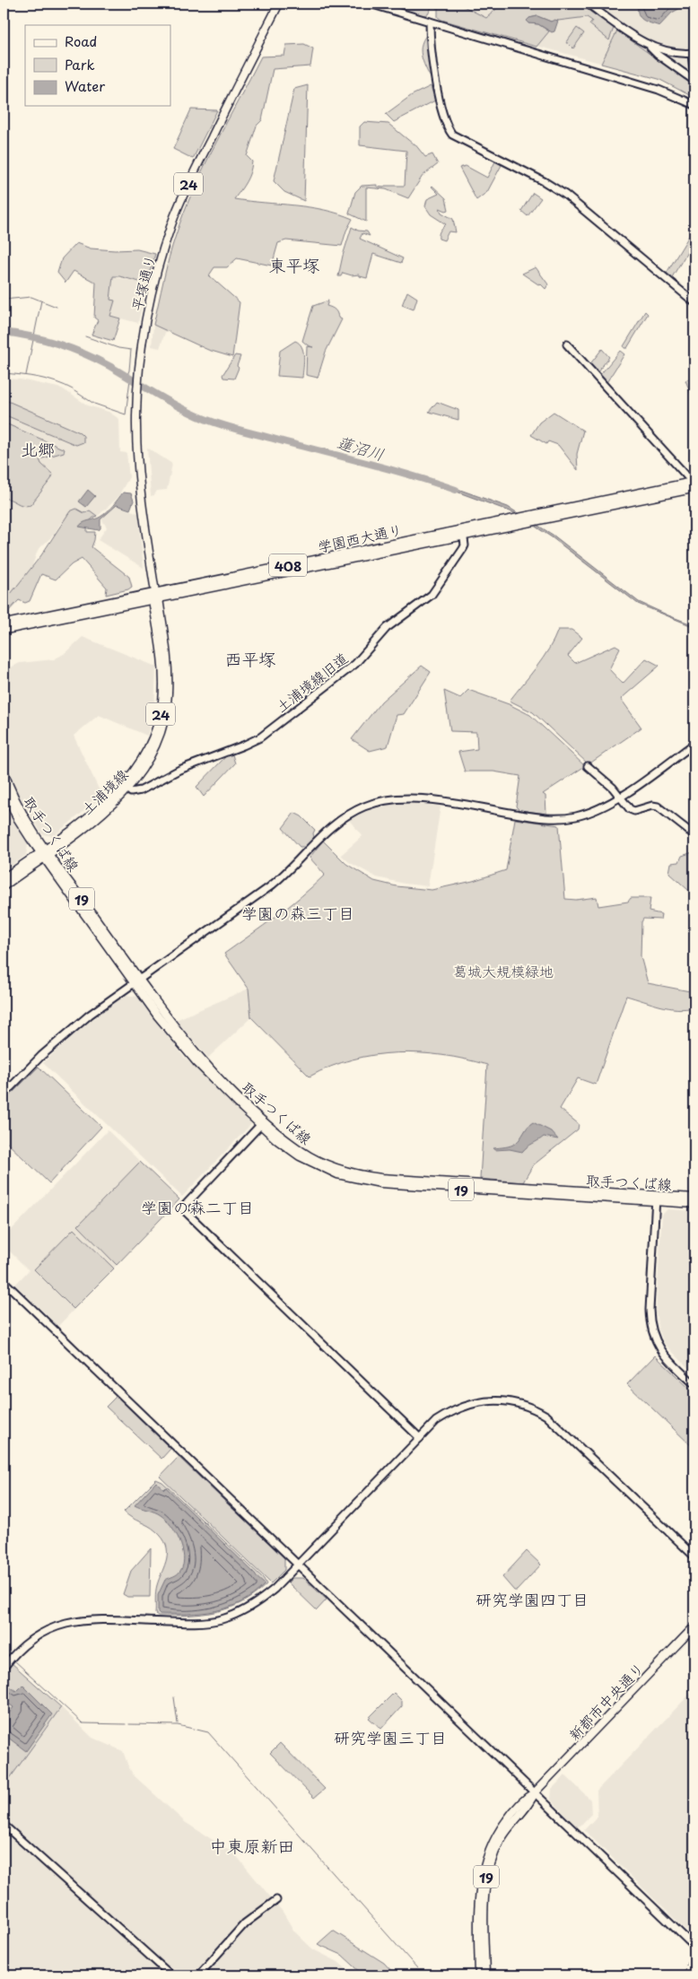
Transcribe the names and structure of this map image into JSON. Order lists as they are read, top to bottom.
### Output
{
  "streets": {
    "highway": ["学園西大通り", "408"],
    "main road": [
      "24",
      "平塚通り",
      "土浦境線",
      "取手つくば線",
      "19",
      "新都市中央通り"
    ],
    "street": ["土浦境線旧道"]
  },
  "crossings": [
    ["平塚通り", "学園西大通り"],
    ["平塚通り", "土浦境線"],
    ["学園西大通り", "土浦境線旧道"],
    ["学園西大通り", "土浦境線"],
    ["土浦境線旧道", "土浦境線"],
    ["土浦境線", "取手つくば線"]
  ],
  "districts": [
    "東平塚",
    "北郷",
    "西平塚",
    "学園の森三丁目",
    "学園の森二丁目",
    "研究学園四丁目",
    "研究学園三丁目",
    "中東原新田"
  ],
  "water": ["蓮沼川"],
  "parks": ["葛城大規模緑地"],
  "legend": ["Road", "Park", "Water"]
}
